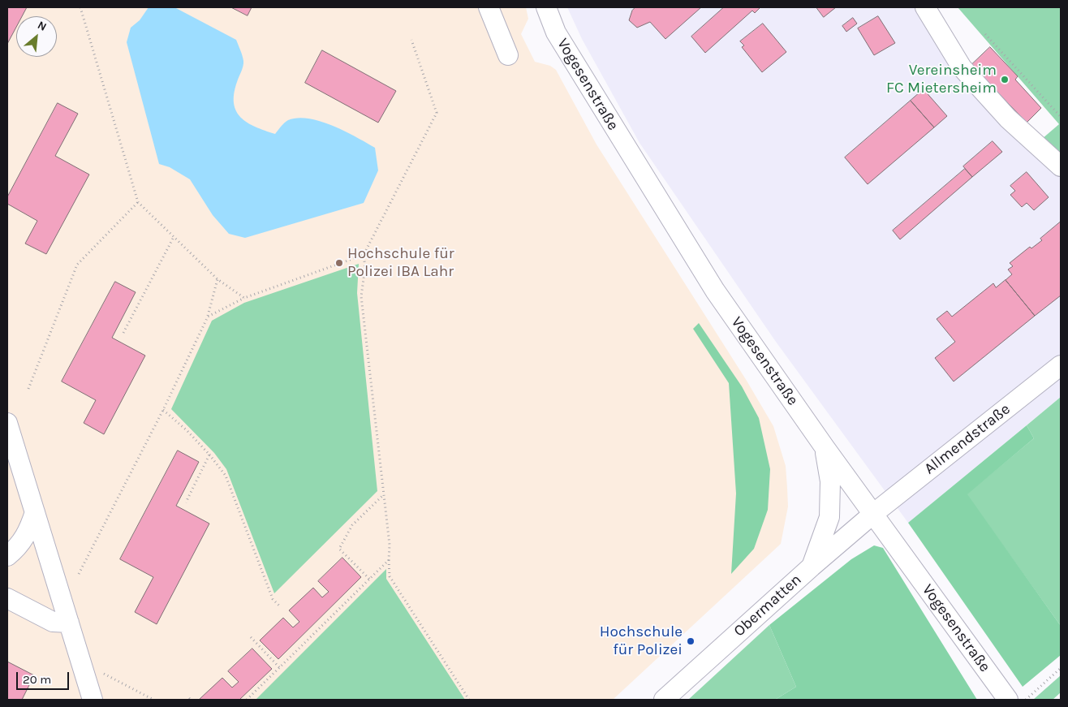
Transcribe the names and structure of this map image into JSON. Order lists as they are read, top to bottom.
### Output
{
  "streets": {
    "street": ["Vogesenstraße", "Allmendstraße", "Obermatten"]
  },
  "crossings": [
    ["Vogesenstraße", "Allmendstraße"],
    ["Vogesenstraße", "Obermatten"],
    ["Allmendstraße", "Obermatten"]
  ],
  "places": ["Vereinsheim FC Mietersheim", "Hochschule für Polizei IBA Lahr", "Hochschule für Polizei"],
  "scale_bar": "20 m",
  "north": "top right"
}
